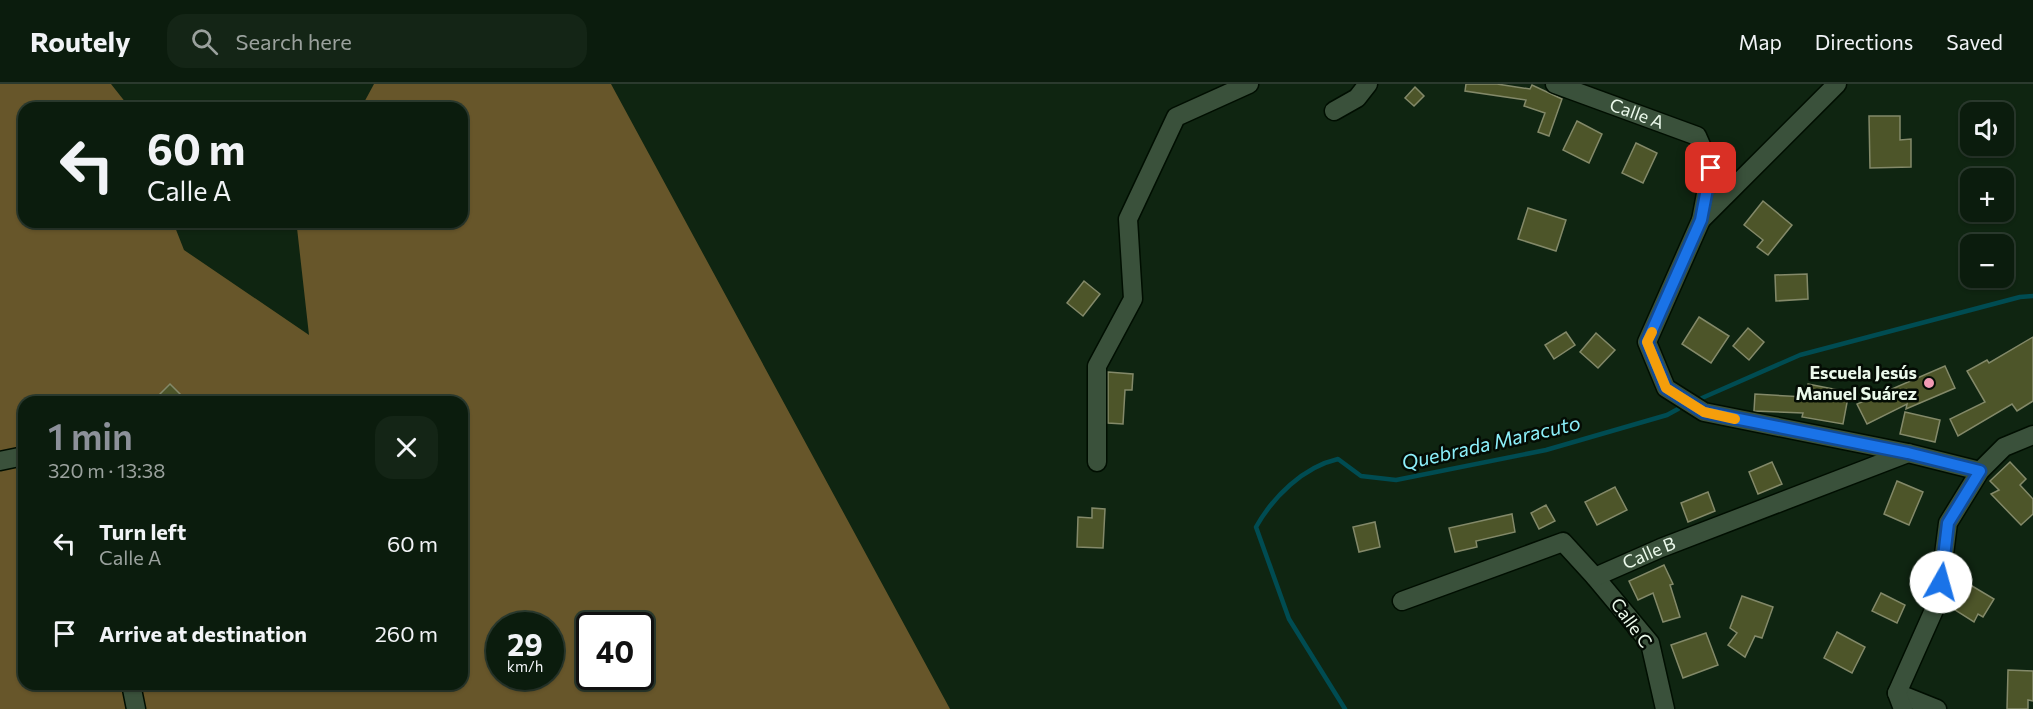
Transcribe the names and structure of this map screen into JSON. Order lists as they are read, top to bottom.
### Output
{
  "streets": {
    "street": ["Calle A", "Calle B", "Calle C"]
  },
  "crossings": [
    ["Calle A", "Calle B"],
    ["Calle B", "Calle C"]
  ],
  "water": ["Quebrada Maracuto"],
  "places": ["Escuela Jesús Manuel Suárez"],
  "page": {
    "header": "Routely",
    "search": "Search here",
    "nav": ["Map", "Directions", "Saved"],
    "map_buttons": ["+", "−"],
    "turn": ["60 m", "Calle A"],
    "heading": ["1 min", "320 m · 13:38"],
    "list": [
      {
        "name": "Turn left",
        "note": "Calle A",
        "value": "60 m"
      },
      {
        "name": "Arrive at destination",
        "value": "260 m"
      }
    ],
    "speed": "29 km/h",
    "limit": "40"
  }
}
